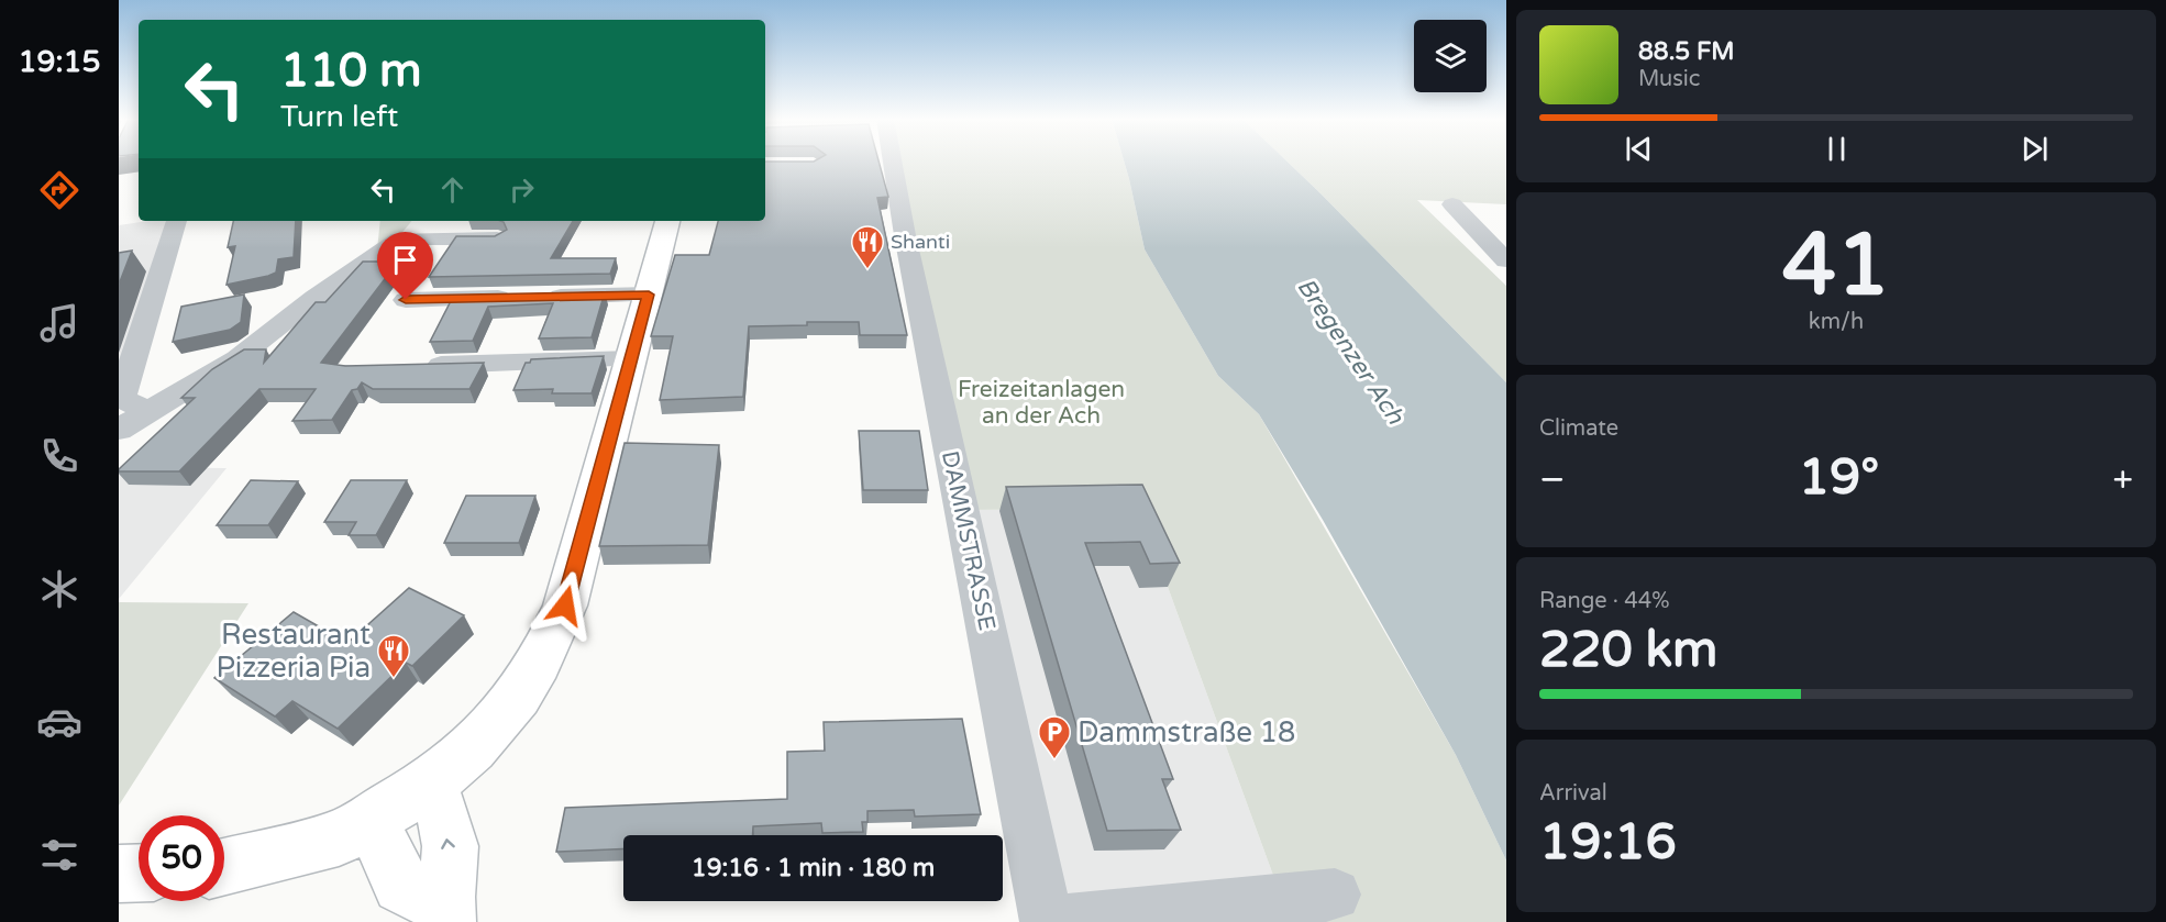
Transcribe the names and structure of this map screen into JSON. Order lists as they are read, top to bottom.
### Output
{
  "streets": {
    "street": ["DAMMSTRASSE"]
  },
  "water": ["Bregenzer Ach"],
  "parks": ["Freizeitanlagen an der Ach"],
  "places": {
    "restaurant": ["Shanti", "Restaurant Pizzeria Pia"],
    "parking": ["Dammstraße 18"]
  },
  "page": {
    "tabs": "19:15",
    "turn": ["110 m", "Turn left"],
    "song": ["88.5 FM", "Music"],
    "tile": [
      ["41", "km/h"],
      "Climate",
      ["Range · 44%", "220 km"],
      ["Arrival", "19:16"]
    ],
    "heat": ["−", "19°", "+"],
    "limit": "50",
    "trip": "19:16 · 1 min · 180 m"
  }
}
